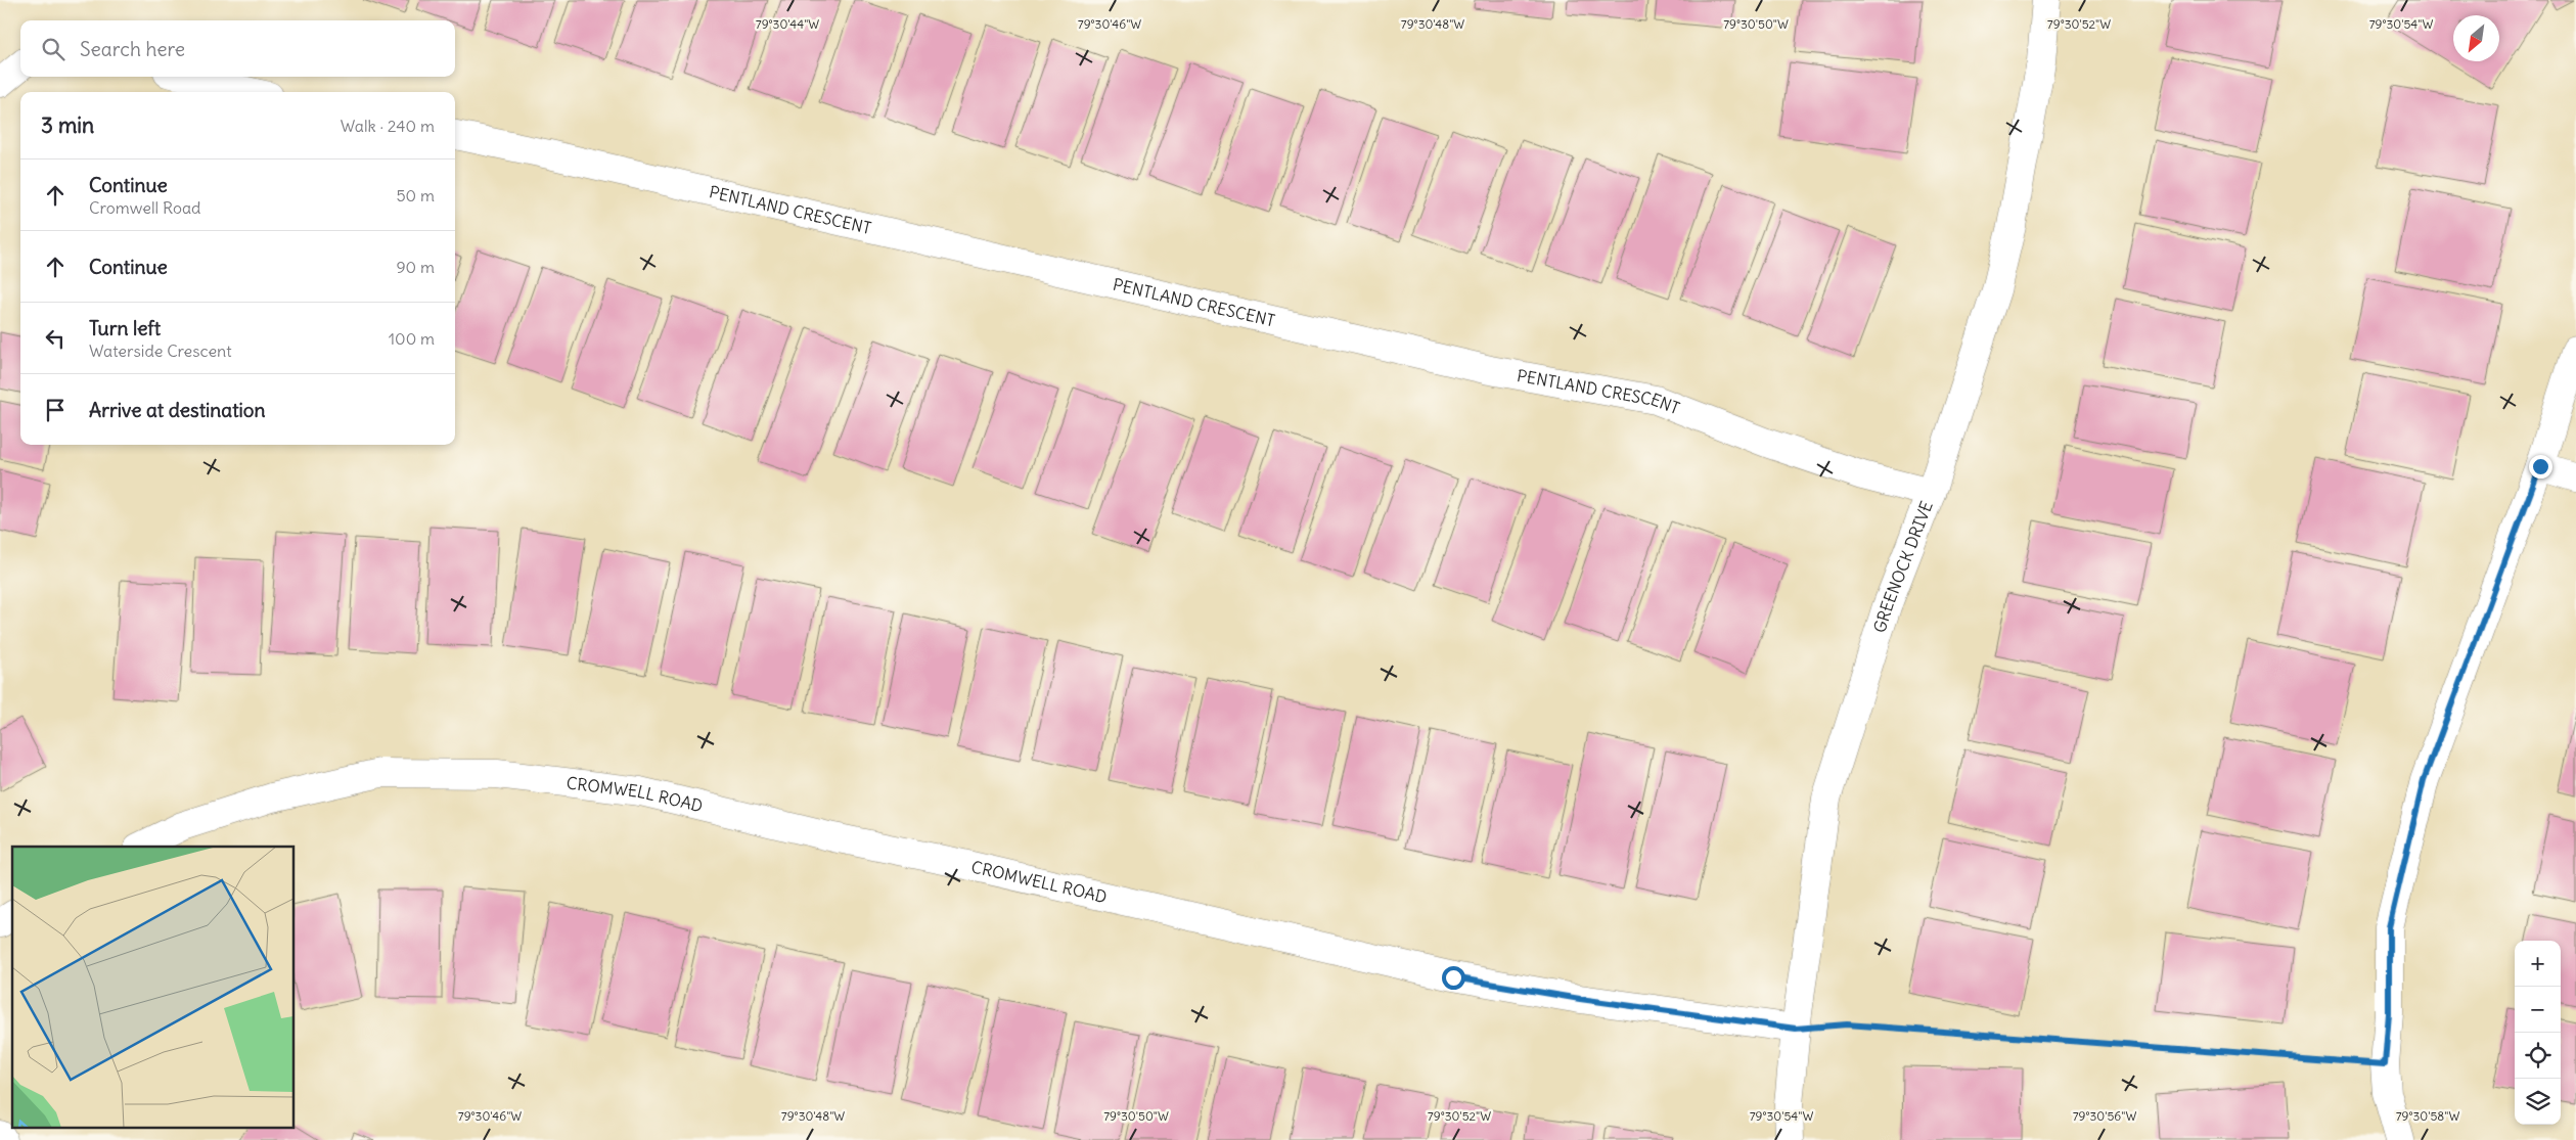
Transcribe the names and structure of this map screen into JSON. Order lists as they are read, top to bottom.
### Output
{
  "streets": {
    "street": ["PENTLAND CRESCENT", "GREENOCK DRIVE", "CROMWELL ROAD"]
  },
  "crossings": [
    ["PENTLAND CRESCENT", "GREENOCK DRIVE"],
    ["GREENOCK DRIVE", "CROMWELL ROAD"]
  ],
  "north": "bottom left",
  "page": {
    "search": "Search here",
    "heading": ["3 min", "Walk · 240 m"],
    "list": [
      ["Continue", "Cromwell Road", "50 m"],
      ["Continue", "90 m"],
      ["Turn left", "Waterside Crescent", "100 m"],
      "Arrive at destination"
    ],
    "map_buttons": ["+", "−"]
  },
  "coordinates": [
    "79°30'44\"W",
    "79°30'46\"W",
    "79°30'48\"W",
    "79°30'50\"W",
    "79°30'52\"W",
    "79°30'54\"W",
    "79°30'56\"W",
    "79°30'58\"W"
  ]
}
